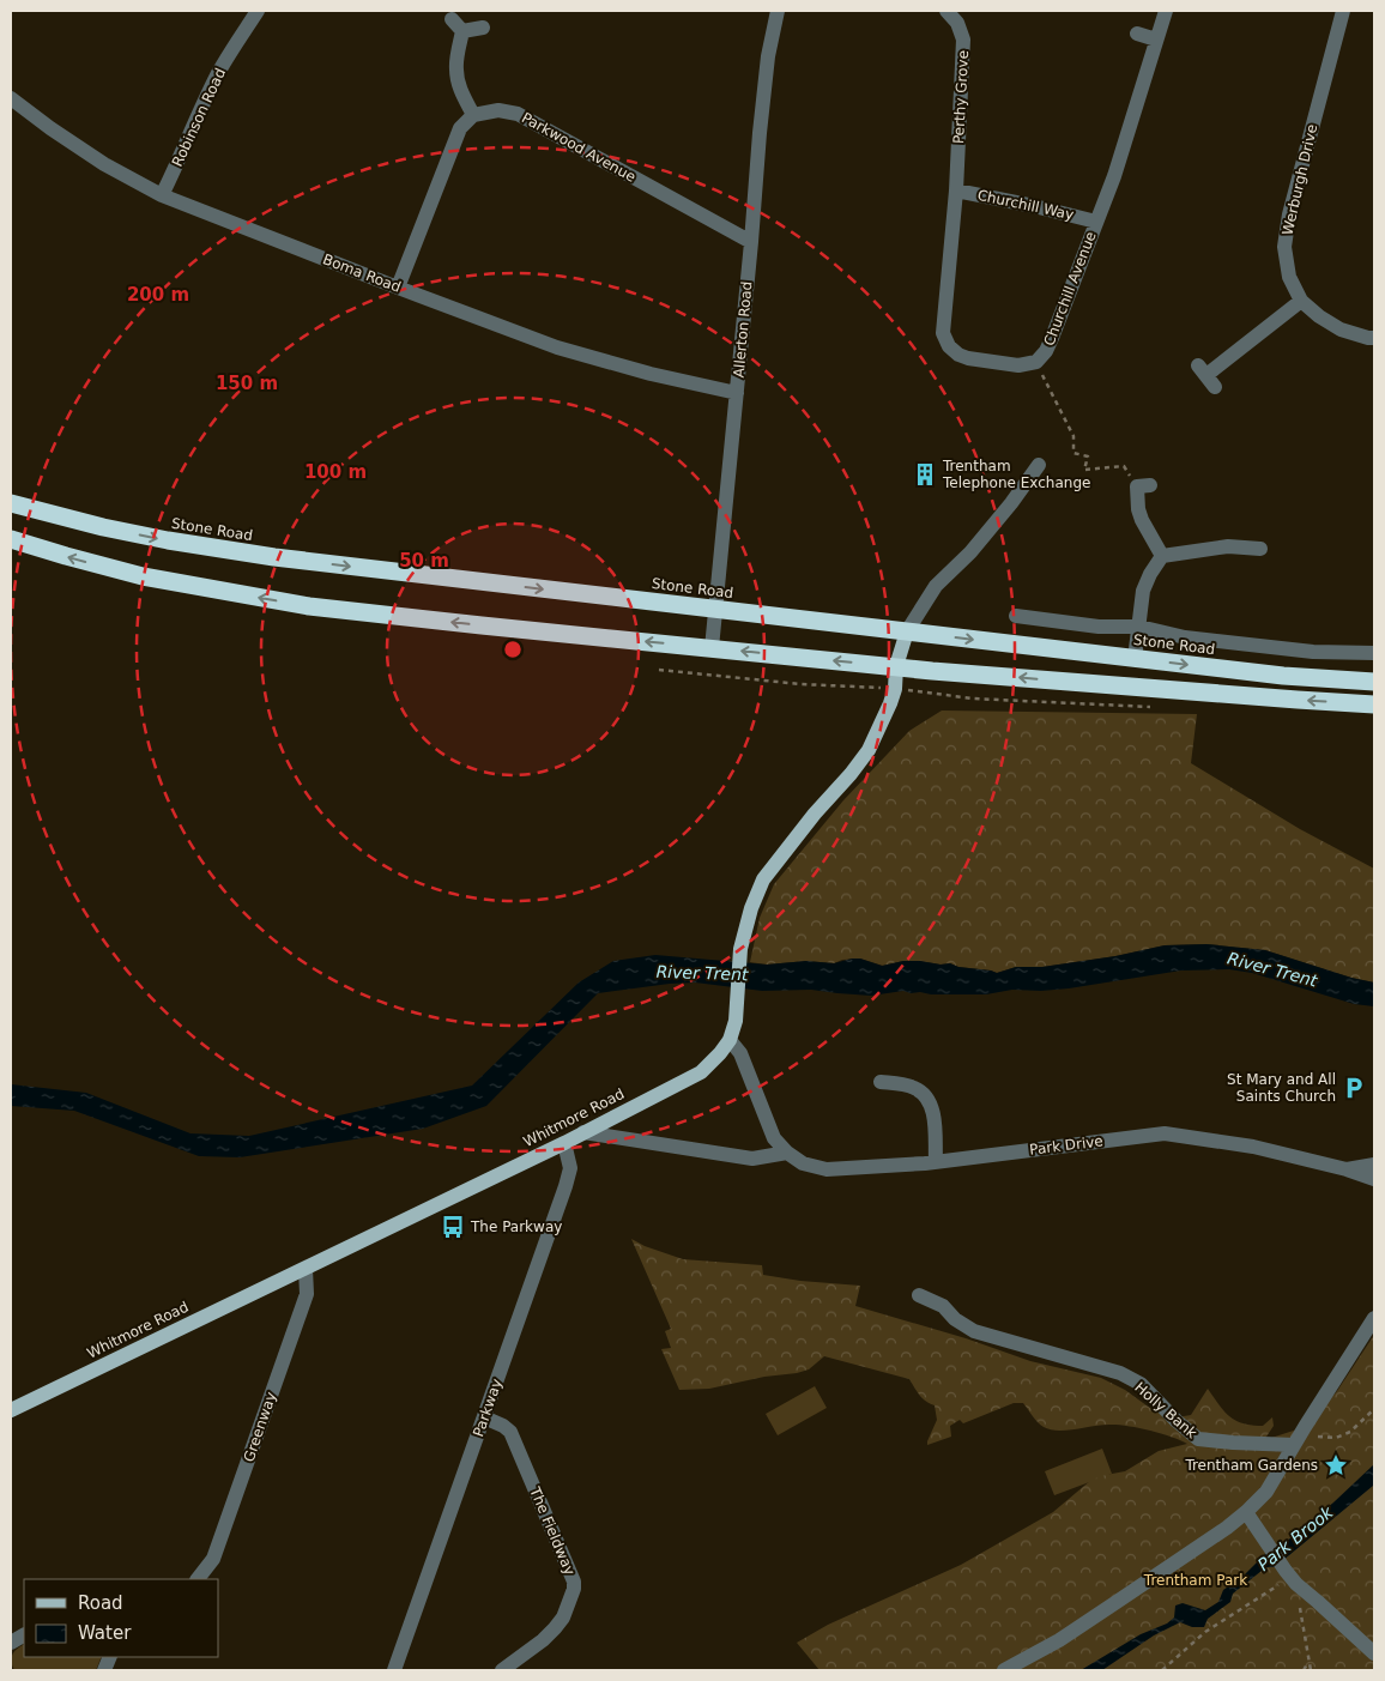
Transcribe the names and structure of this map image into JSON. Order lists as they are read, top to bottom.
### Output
{
  "streets": {
    "highway": ["Stone Road"],
    "main road": ["Whitmore Road"],
    "street": [
      "Perthy Grove",
      "Robinson Road",
      "Parkwood Avenue",
      "Werburgh Drive",
      "Churchill Way",
      "Boma Road",
      "Churchill Avenue",
      "Allerton Road",
      "Park Drive",
      "Parkway",
      "Holly Bank",
      "Greenway",
      "The Fieldway"
    ]
  },
  "crossings": [
    ["Perthy Grove", "Churchill Way"],
    ["Perthy Grove", "Churchill Avenue"],
    ["Robinson Road", "Boma Road"],
    ["Parkwood Avenue", "Allerton Road"],
    ["Churchill Way", "Churchill Avenue"],
    ["Boma Road", "Allerton Road"],
    ["Allerton Road", "Stone Road"],
    ["Stone Road", "Whitmore Road"],
    ["Whitmore Road", "Park Drive"],
    ["Whitmore Road", "Parkway"],
    ["Whitmore Road", "Greenway"],
    ["Parkway", "The Fieldway"]
  ],
  "water": ["River Trent", "Park Brook"],
  "parks": ["Trentham Park"],
  "places": {
    "building": ["Trentham Telephone Exchange"],
    "parking": ["St Mary and All Saints Church"],
    "bus stop": ["The Parkway"],
    "place": ["Trentham Gardens"]
  },
  "legend": ["Road", "Water"],
  "rings": [
    "200 m",
    "150 m",
    "100 m",
    "50 m"
  ]
}
